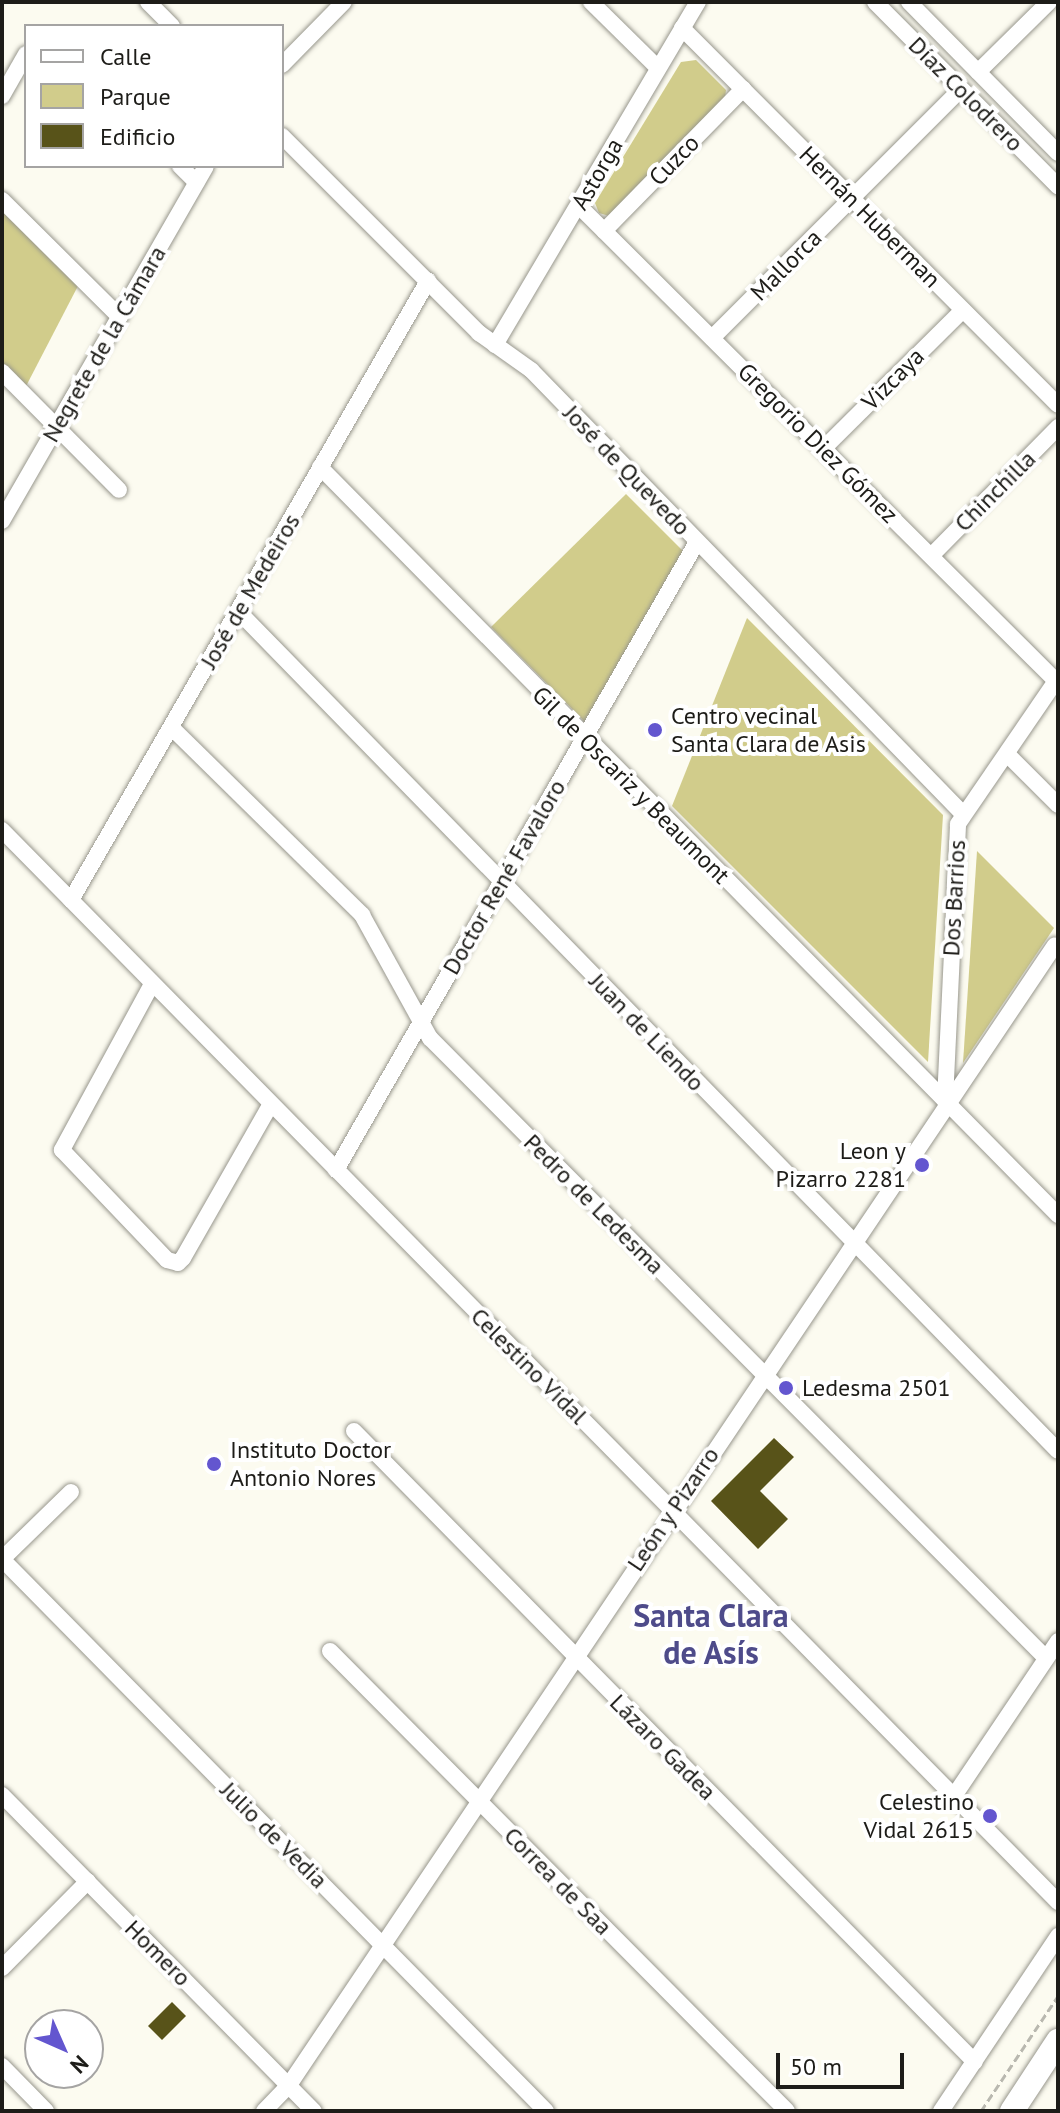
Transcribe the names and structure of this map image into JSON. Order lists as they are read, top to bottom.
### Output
{
  "streets": {
    "street": [
      "Díaz Colodrero",
      "Cuzco",
      "Astorga",
      "Hernán Huberman",
      "Mallorca",
      "Negrete de la Cámara",
      "Vizcaya",
      "Gregorio Diez Gómez",
      "José de Quevedo",
      "Chinchilla",
      "José de Medeiros",
      "Gil de Oscariz y Beaumont",
      "Doctor René Favaloro",
      "Dos Barrios",
      "Juan de Liendo",
      "Pedro de Ledesma",
      "Celestino Vidal",
      "León y Pizarro",
      "Lázaro Gadea",
      "Julio de Vedia",
      "Correa de Saa",
      "Homero"
    ]
  },
  "crossings": [
    ["Díaz Colodrero", "Mallorca"],
    ["Cuzco", "Hernán Huberman"],
    ["Cuzco", "Gregorio Diez Gómez"],
    ["Astorga", "Hernán Huberman"],
    ["Astorga", "Gregorio Diez Gómez"],
    ["Astorga", "José de Quevedo"],
    ["Hernán Huberman", "Mallorca"],
    ["Hernán Huberman", "Vizcaya"],
    ["Mallorca", "Gregorio Diez Gómez"],
    ["Vizcaya", "Gregorio Diez Gómez"],
    ["Gregorio Diez Gómez", "Chinchilla"],
    ["Gregorio Diez Gómez", "Dos Barrios"],
    ["José de Quevedo", "José de Medeiros"],
    ["José de Quevedo", "Doctor René Favaloro"],
    ["José de Quevedo", "Dos Barrios"],
    ["José de Medeiros", "Gil de Oscariz y Beaumont"],
    ["José de Medeiros", "Juan de Liendo"],
    ["José de Medeiros", "Pedro de Ledesma"],
    ["José de Medeiros", "Celestino Vidal"],
    ["Gil de Oscariz y Beaumont", "Doctor René Favaloro"],
    ["Gil de Oscariz y Beaumont", "Dos Barrios"],
    ["Gil de Oscariz y Beaumont", "León y Pizarro"],
    ["Doctor René Favaloro", "Juan de Liendo"],
    ["Doctor René Favaloro", "Pedro de Ledesma"],
    ["Doctor René Favaloro", "Celestino Vidal"],
    ["Dos Barrios", "León y Pizarro"],
    ["Juan de Liendo", "León y Pizarro"],
    ["Pedro de Ledesma", "León y Pizarro"],
    ["Celestino Vidal", "León y Pizarro"],
    ["León y Pizarro", "Lázaro Gadea"],
    ["León y Pizarro", "Julio de Vedia"],
    ["León y Pizarro", "Correa de Saa"],
    ["León y Pizarro", "Homero"]
  ],
  "districts": ["Santa Clara de Asís"],
  "places": [
    "Centro vecinal Santa Clara de Asis",
    "Leon y Pizarro 2281",
    "Ledesma 2501",
    "Instituto Doctor Antonio Nores",
    "Celestino Vidal 2615"
  ],
  "legend": ["Calle", "Parque", "Edificio"],
  "scale_bar": "50 m",
  "north": "bottom right"
}
